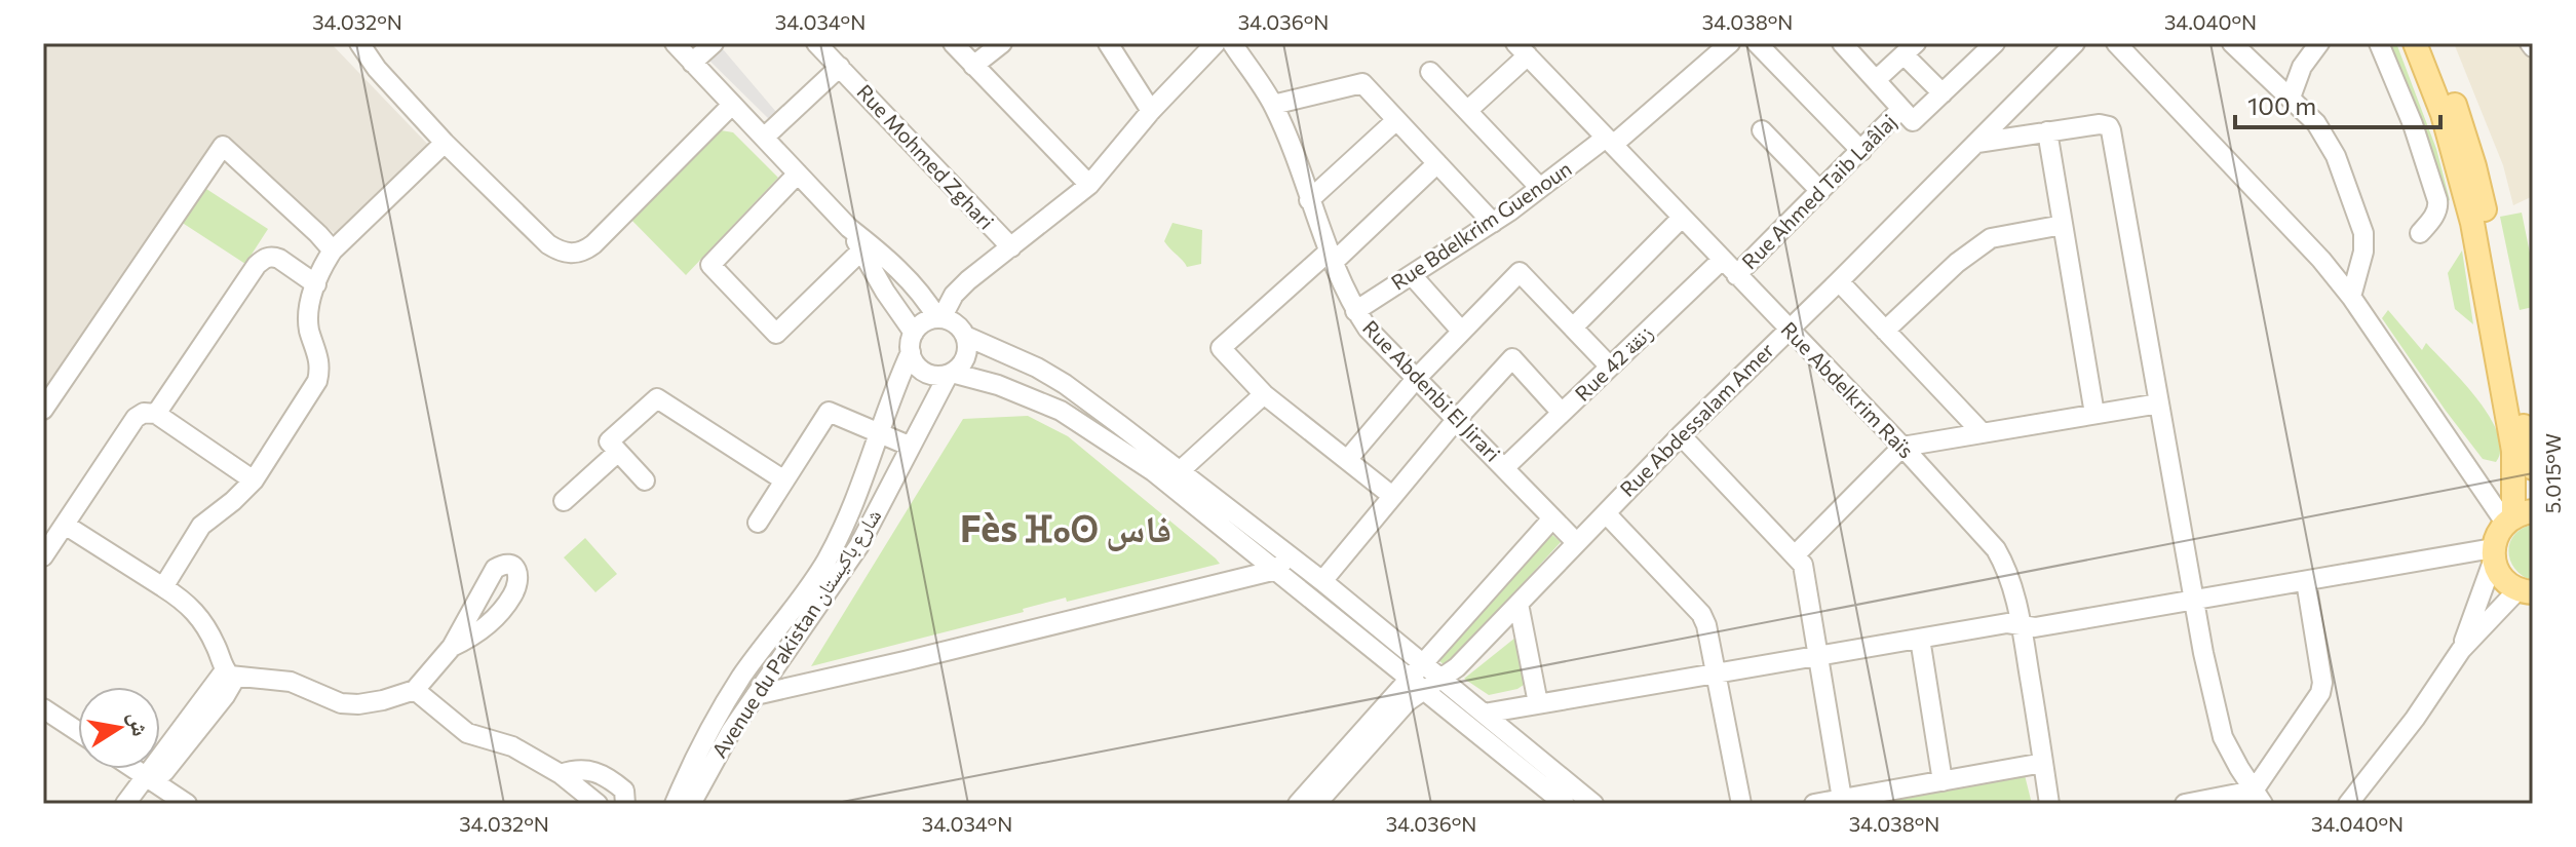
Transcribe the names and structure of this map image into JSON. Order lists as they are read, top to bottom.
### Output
{
  "streets": {
    "street": [
      "Rue Mohmed Zghari",
      "Rue Ahmed Taib Laâlaj",
      "Rue Bdelkrim Guenoun",
      "Rue 42 زنقة",
      "Rue Abdelkrim Raïs",
      "Rue Abdenbi El Jirari",
      "Rue Abdessalam Amer",
      "Avenue du Pakistan شارع باكيستان"
    ]
  },
  "crossings": [
    ["Rue Ahmed Taib Laâlaj", "Rue Abdelkrim Raïs"],
    ["Rue Bdelkrim Guenoun", "Rue Abdelkrim Raïs"],
    ["Rue Bdelkrim Guenoun", "Rue Abdenbi El Jirari"],
    ["Rue 42 زنقة", "Rue Abdelkrim Raïs"],
    ["Rue 42 زنقة", "Rue Abdenbi El Jirari"],
    ["Rue Abdelkrim Raïs", "Rue Abdessalam Amer"],
    ["Rue Abdenbi El Jirari", "Rue Abdessalam Amer"]
  ],
  "districts": ["Fès ⴼⴰⵙ فاس"],
  "scale_bar": "100 m",
  "north": "right",
  "coordinates": [
    "34.032°N",
    "34.034°N",
    "34.036°N",
    "34.038°N",
    "34.040°N",
    "5.015°W"
  ]
}
